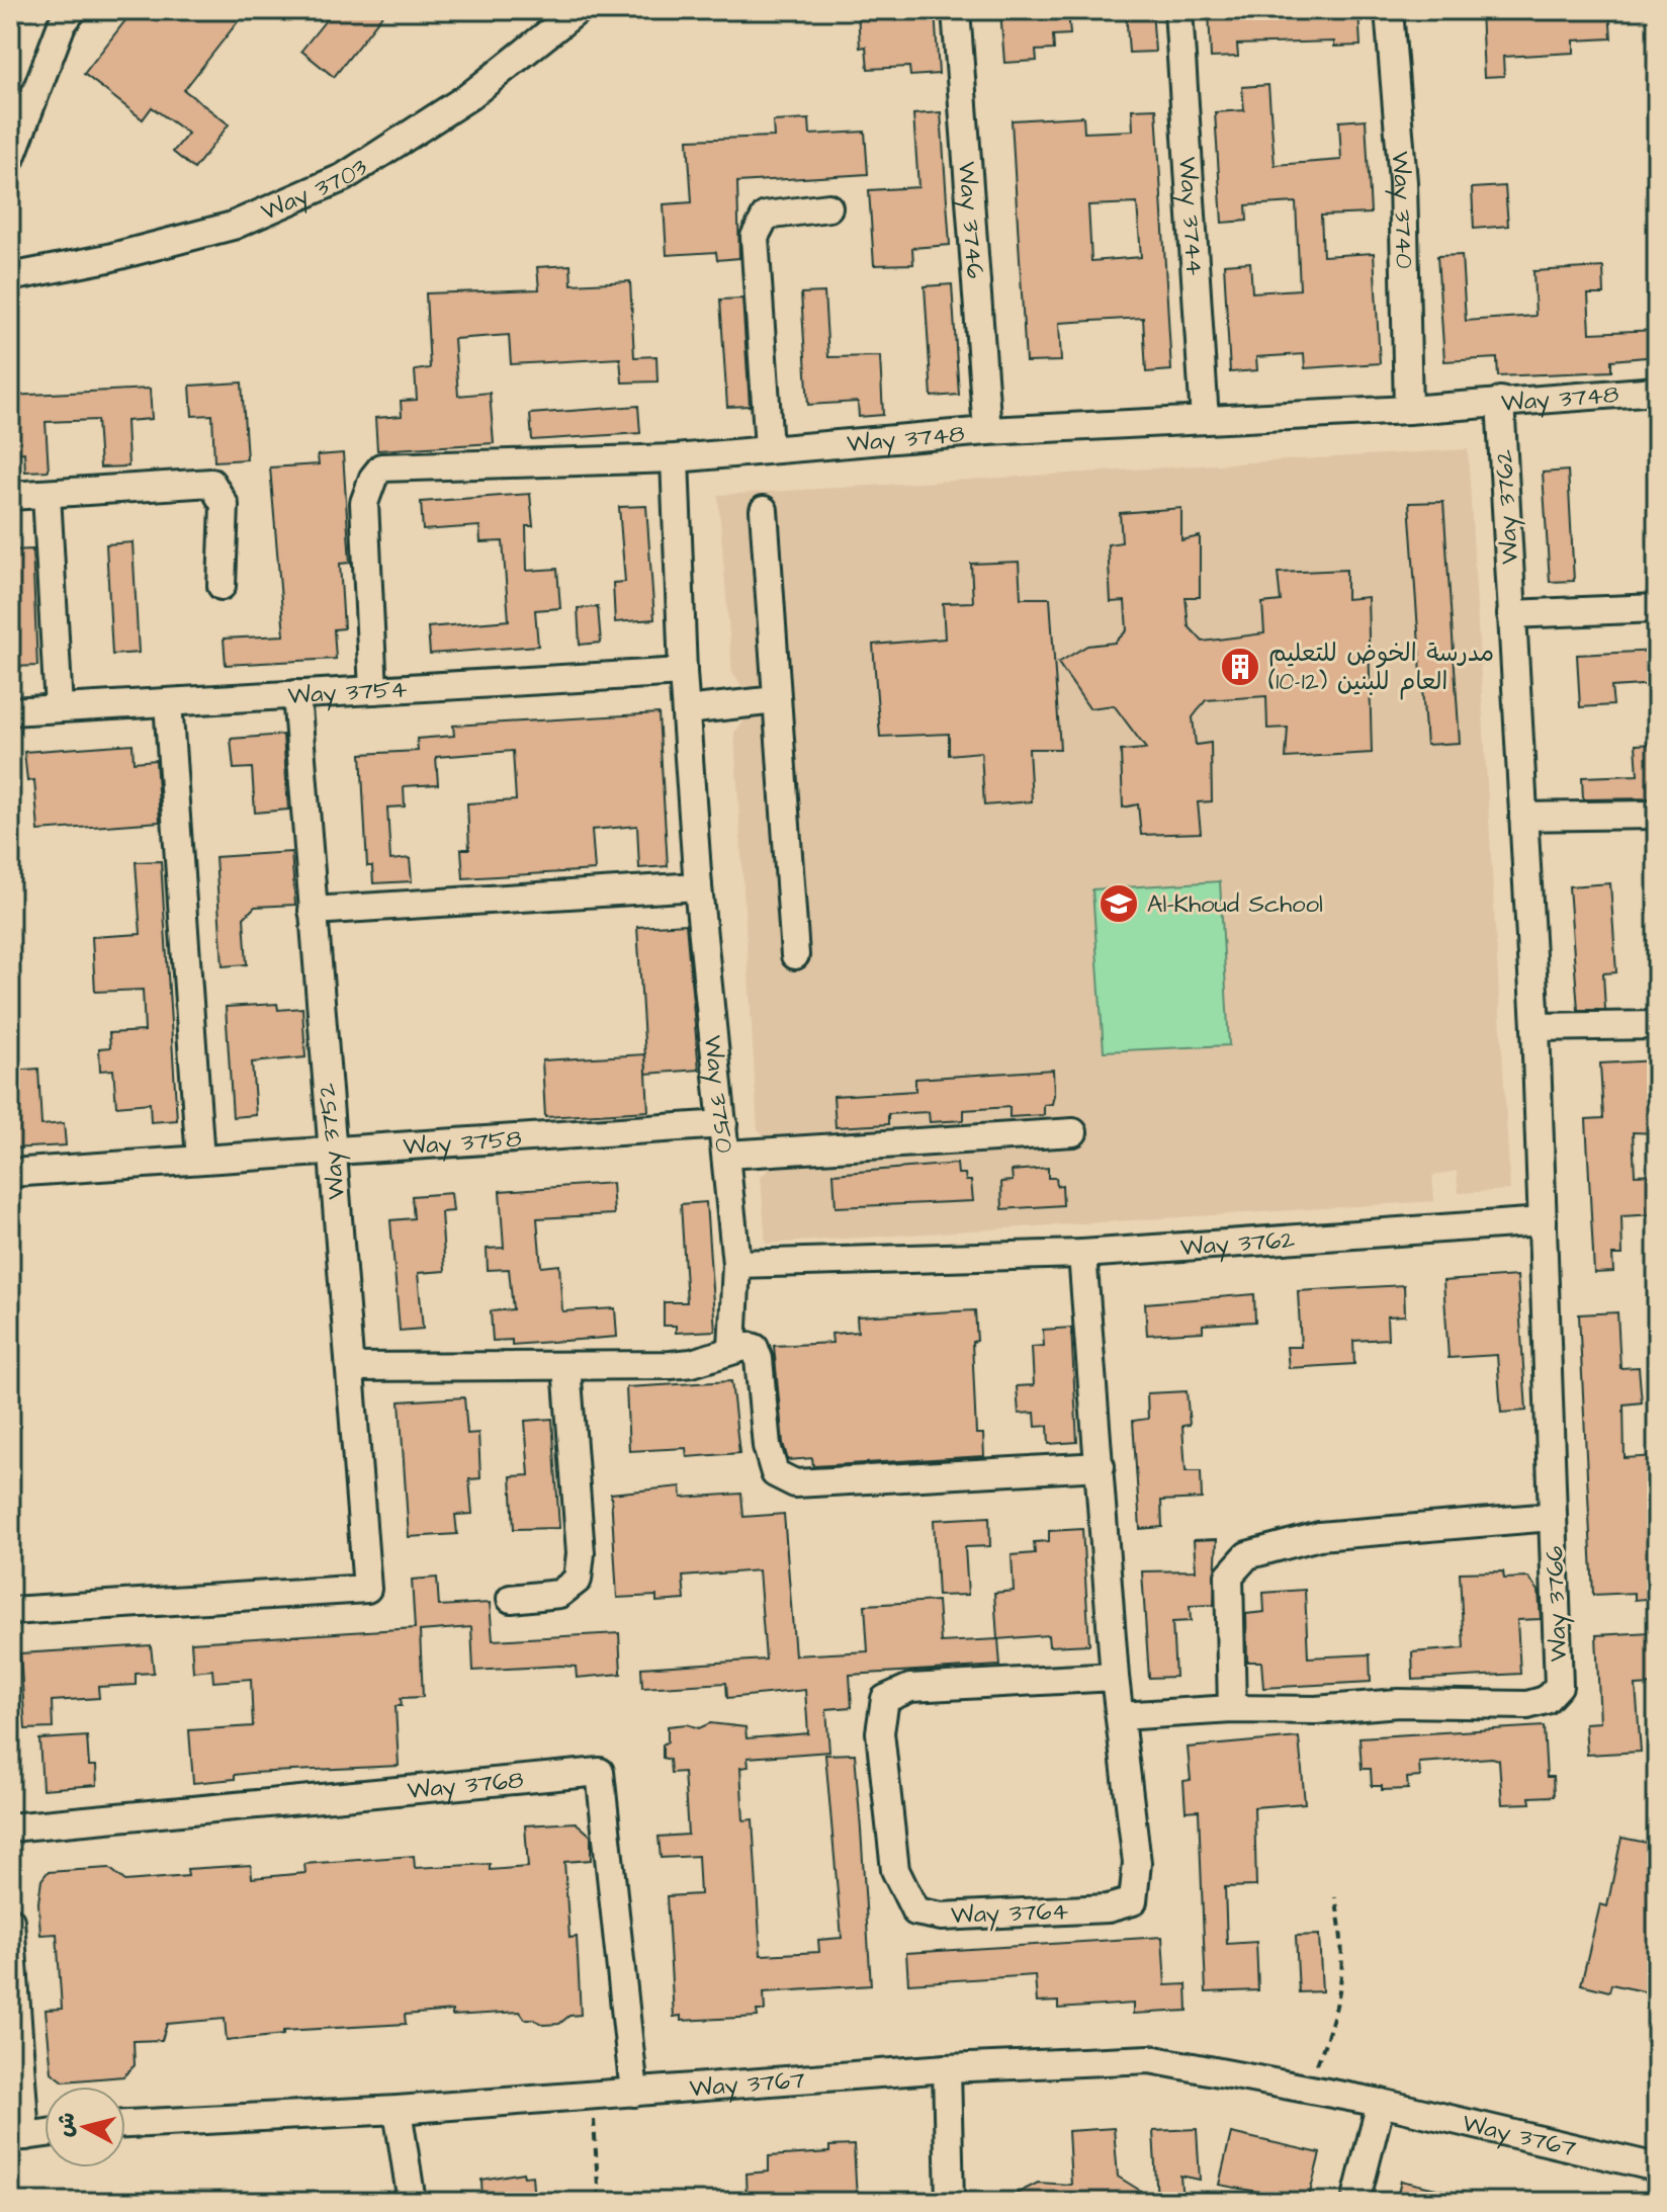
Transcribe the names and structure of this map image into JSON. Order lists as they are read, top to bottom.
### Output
{
  "streets": {
    "street": [
      "Way 3703",
      "Way 3740",
      "Way 3744",
      "Way 3746",
      "Way 3748",
      "Way 3762",
      "Way 3754",
      "Way 3750",
      "Way 3752",
      "Way 3758",
      "Way 3766",
      "Way 3768",
      "Way 3764",
      "Way 3767"
    ]
  },
  "crossings": [
    ["Way 3740", "Way 3748"],
    ["Way 3744", "Way 3748"],
    ["Way 3746", "Way 3748"],
    ["Way 3748", "Way 3762"],
    ["Way 3748", "Way 3754"],
    ["Way 3748", "Way 3750"],
    ["Way 3762", "Way 3750"],
    ["Way 3762", "Way 3766"],
    ["Way 3762", "Way 3764"],
    ["Way 3754", "Way 3750"],
    ["Way 3754", "Way 3752"],
    ["Way 3750", "Way 3758"],
    ["Way 3752", "Way 3758"],
    ["Way 3766", "Way 3764"],
    ["Way 3768", "Way 3767"]
  ],
  "places": {
    "building": ["مدرسة الخوض للتعليم العام للبنين (12-10)"],
    "school or university": ["Al-Khoud School"]
  },
  "north": "left"
}
